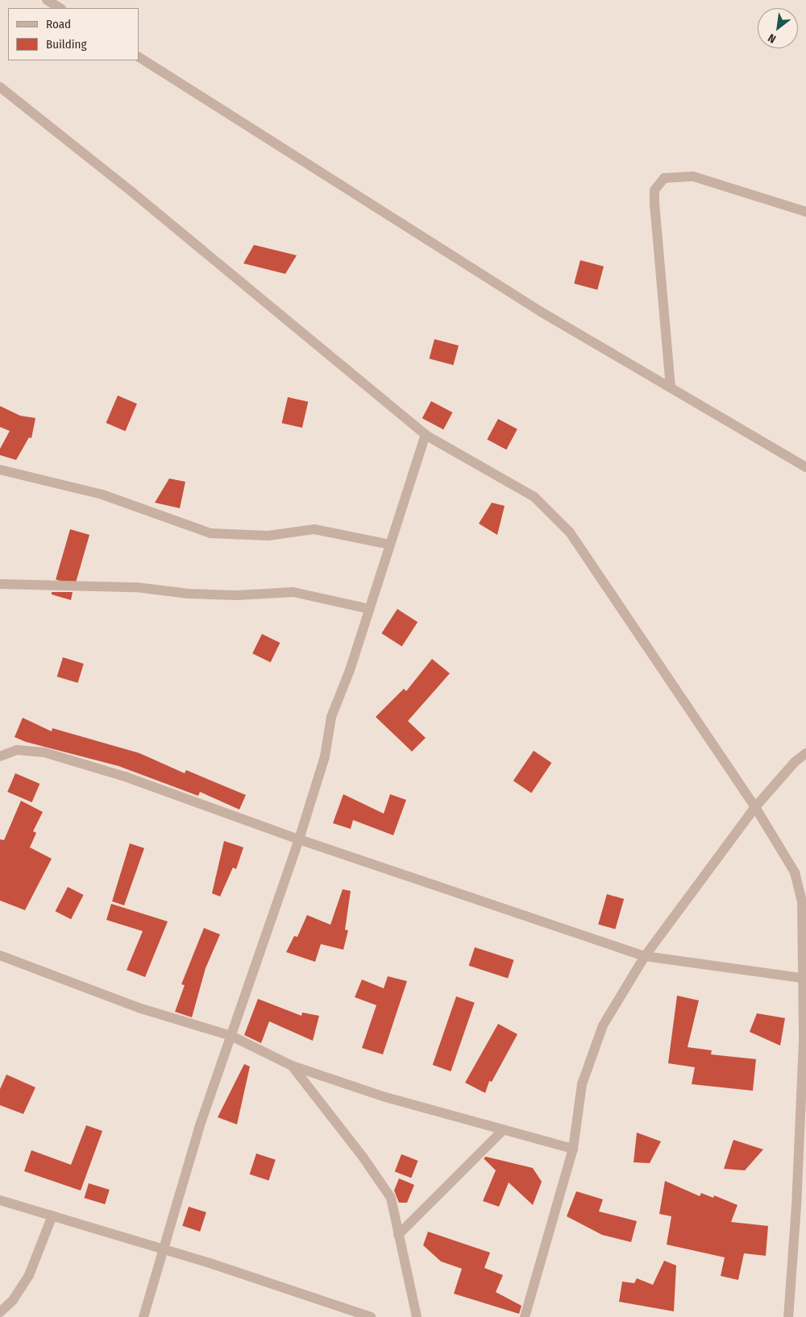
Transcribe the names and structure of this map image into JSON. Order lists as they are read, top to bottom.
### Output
{
  "legend": ["Road", "Building"],
  "north": "bottom left"
}
